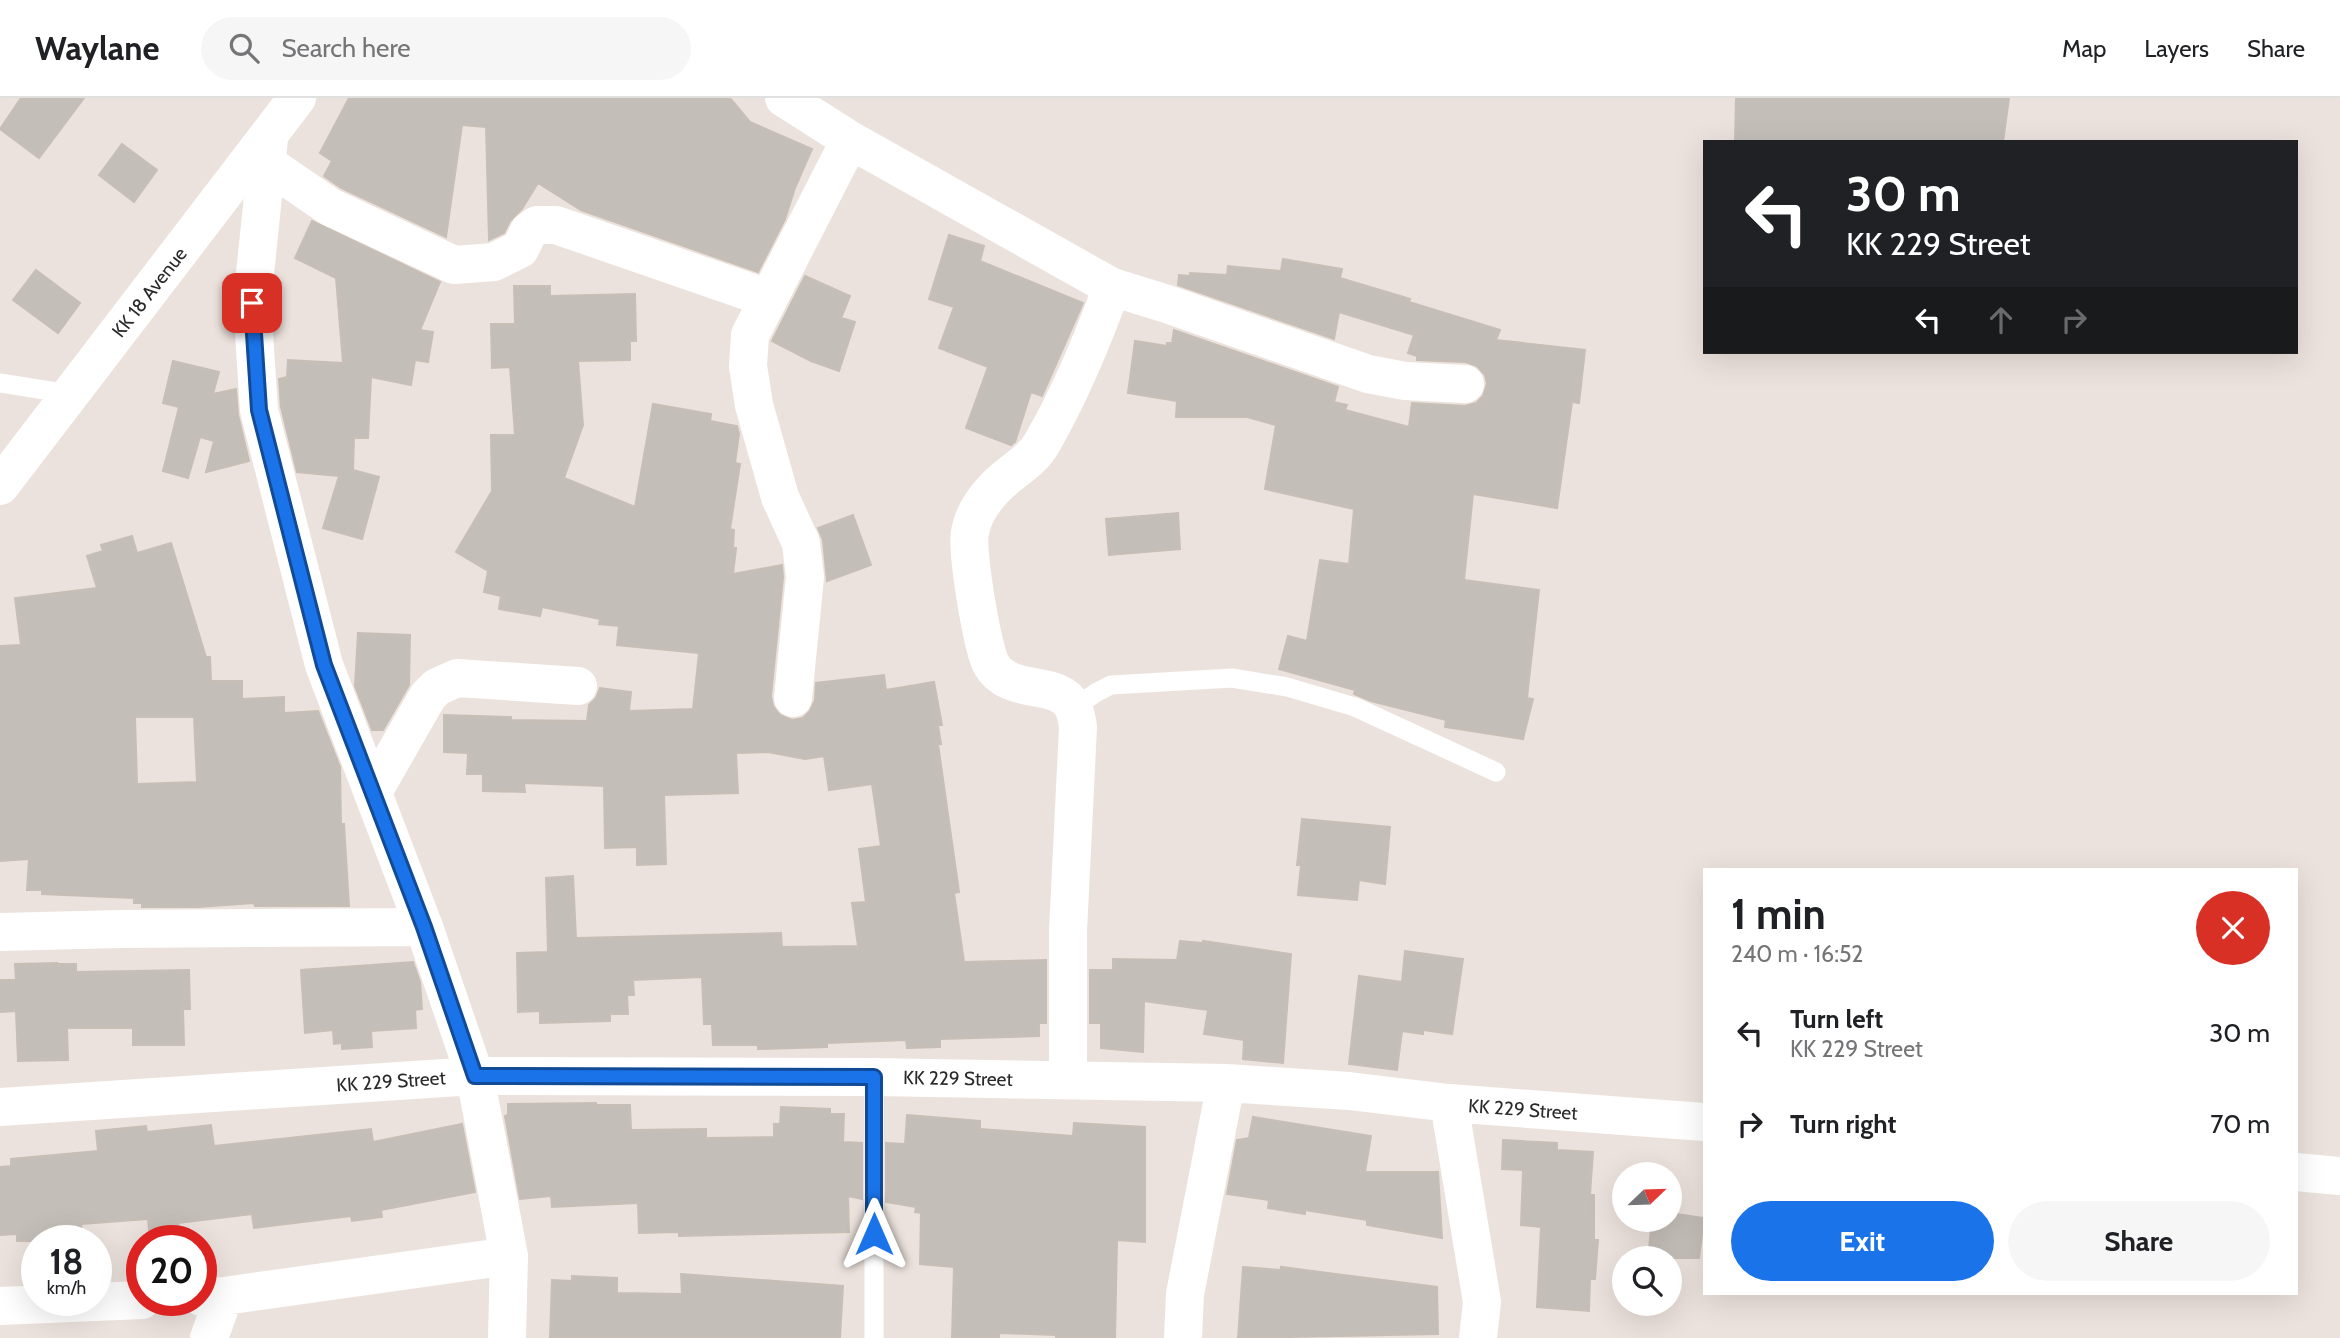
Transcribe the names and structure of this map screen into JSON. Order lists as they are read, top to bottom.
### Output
{
  "streets": {
    "street": ["KK 18 Avenue", "KK 229 Street"]
  },
  "north": "top right",
  "page": {
    "header": "Waylane",
    "search": "Search here",
    "nav": ["Map", "Layers", "Share"],
    "turn": ["30 m", "KK 229 Street"],
    "heading": ["1 min", "240 m · 16:52"],
    "list": [
      {
        "name": "Turn left",
        "note": "KK 229 Street",
        "value": "30 m"
      },
      {
        "name": "Turn right",
        "value": "70 m"
      }
    ],
    "buttons": ["Exit", "Share"],
    "speed": "18 km/h",
    "limit": "20"
  }
}
